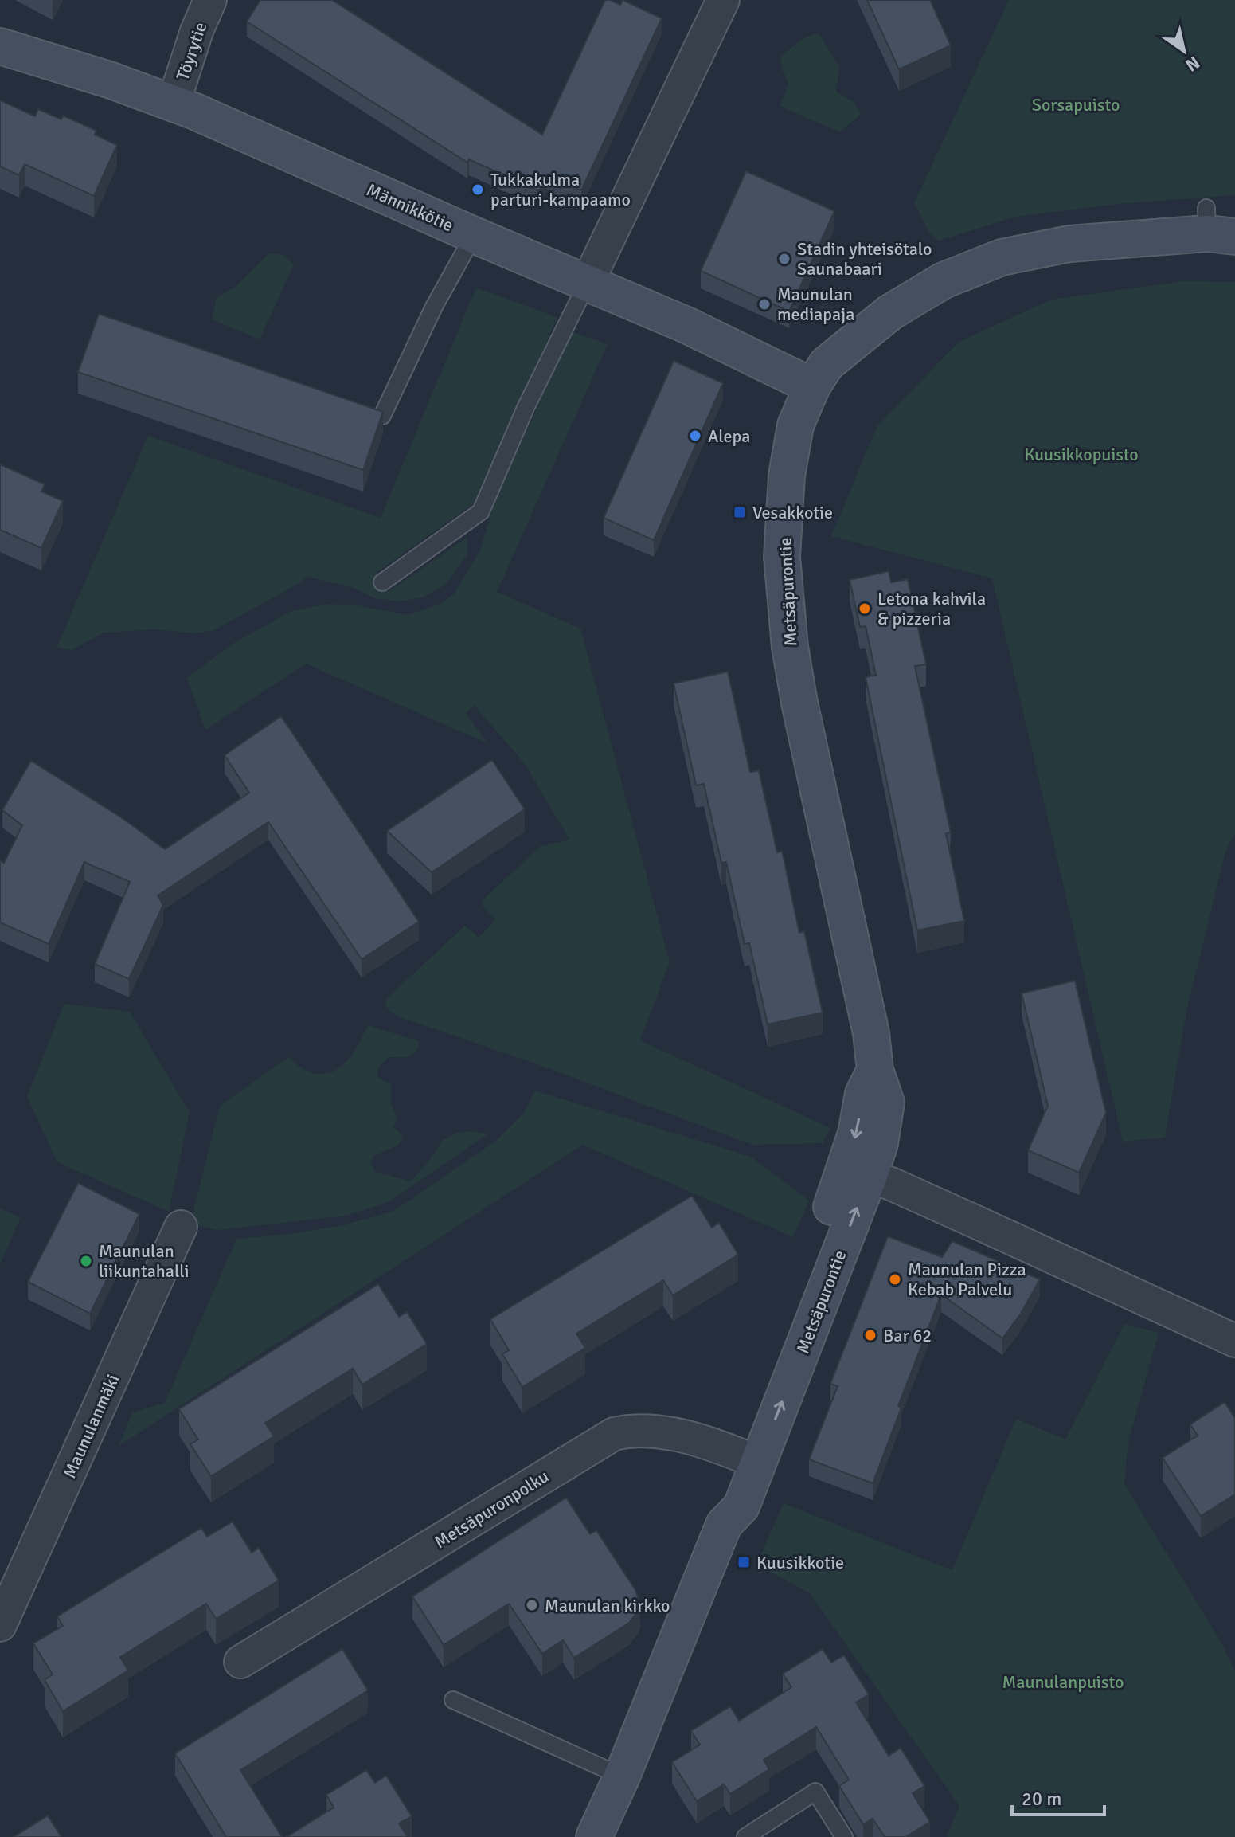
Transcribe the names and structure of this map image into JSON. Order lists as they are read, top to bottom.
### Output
{
  "streets": {
    "street": [
      "Töyrytie",
      "Männikkötie",
      "Metsäpurontie",
      "Maunulanmäki",
      "Metsäpuronpolku"
    ]
  },
  "crossings": [
    ["Töyrytie", "Männikkötie"],
    ["Männikkötie", "Metsäpurontie"],
    ["Metsäpurontie", "Metsäpuronpolku"]
  ],
  "parks": ["Sorsapuisto", "Kuusikkopuisto", "Maunulanpuisto"],
  "places": {
    "other": [
      "Tukkakulma parturi-kampaamo",
      "Stadin yhteisötalo Saunabaari",
      "Maunulan mediapaja",
      "Alepa",
      "Letona kahvila & pizzeria",
      "Maunulan liikuntahalli",
      "Maunulan Pizza Kebab Palvelu",
      "Bar 62",
      "Maunulan kirkko"
    ],
    "transit": ["Vesakkotie", "Kuusikkotie"]
  },
  "scale_bar": "20 m",
  "north": "bottom right"
}
